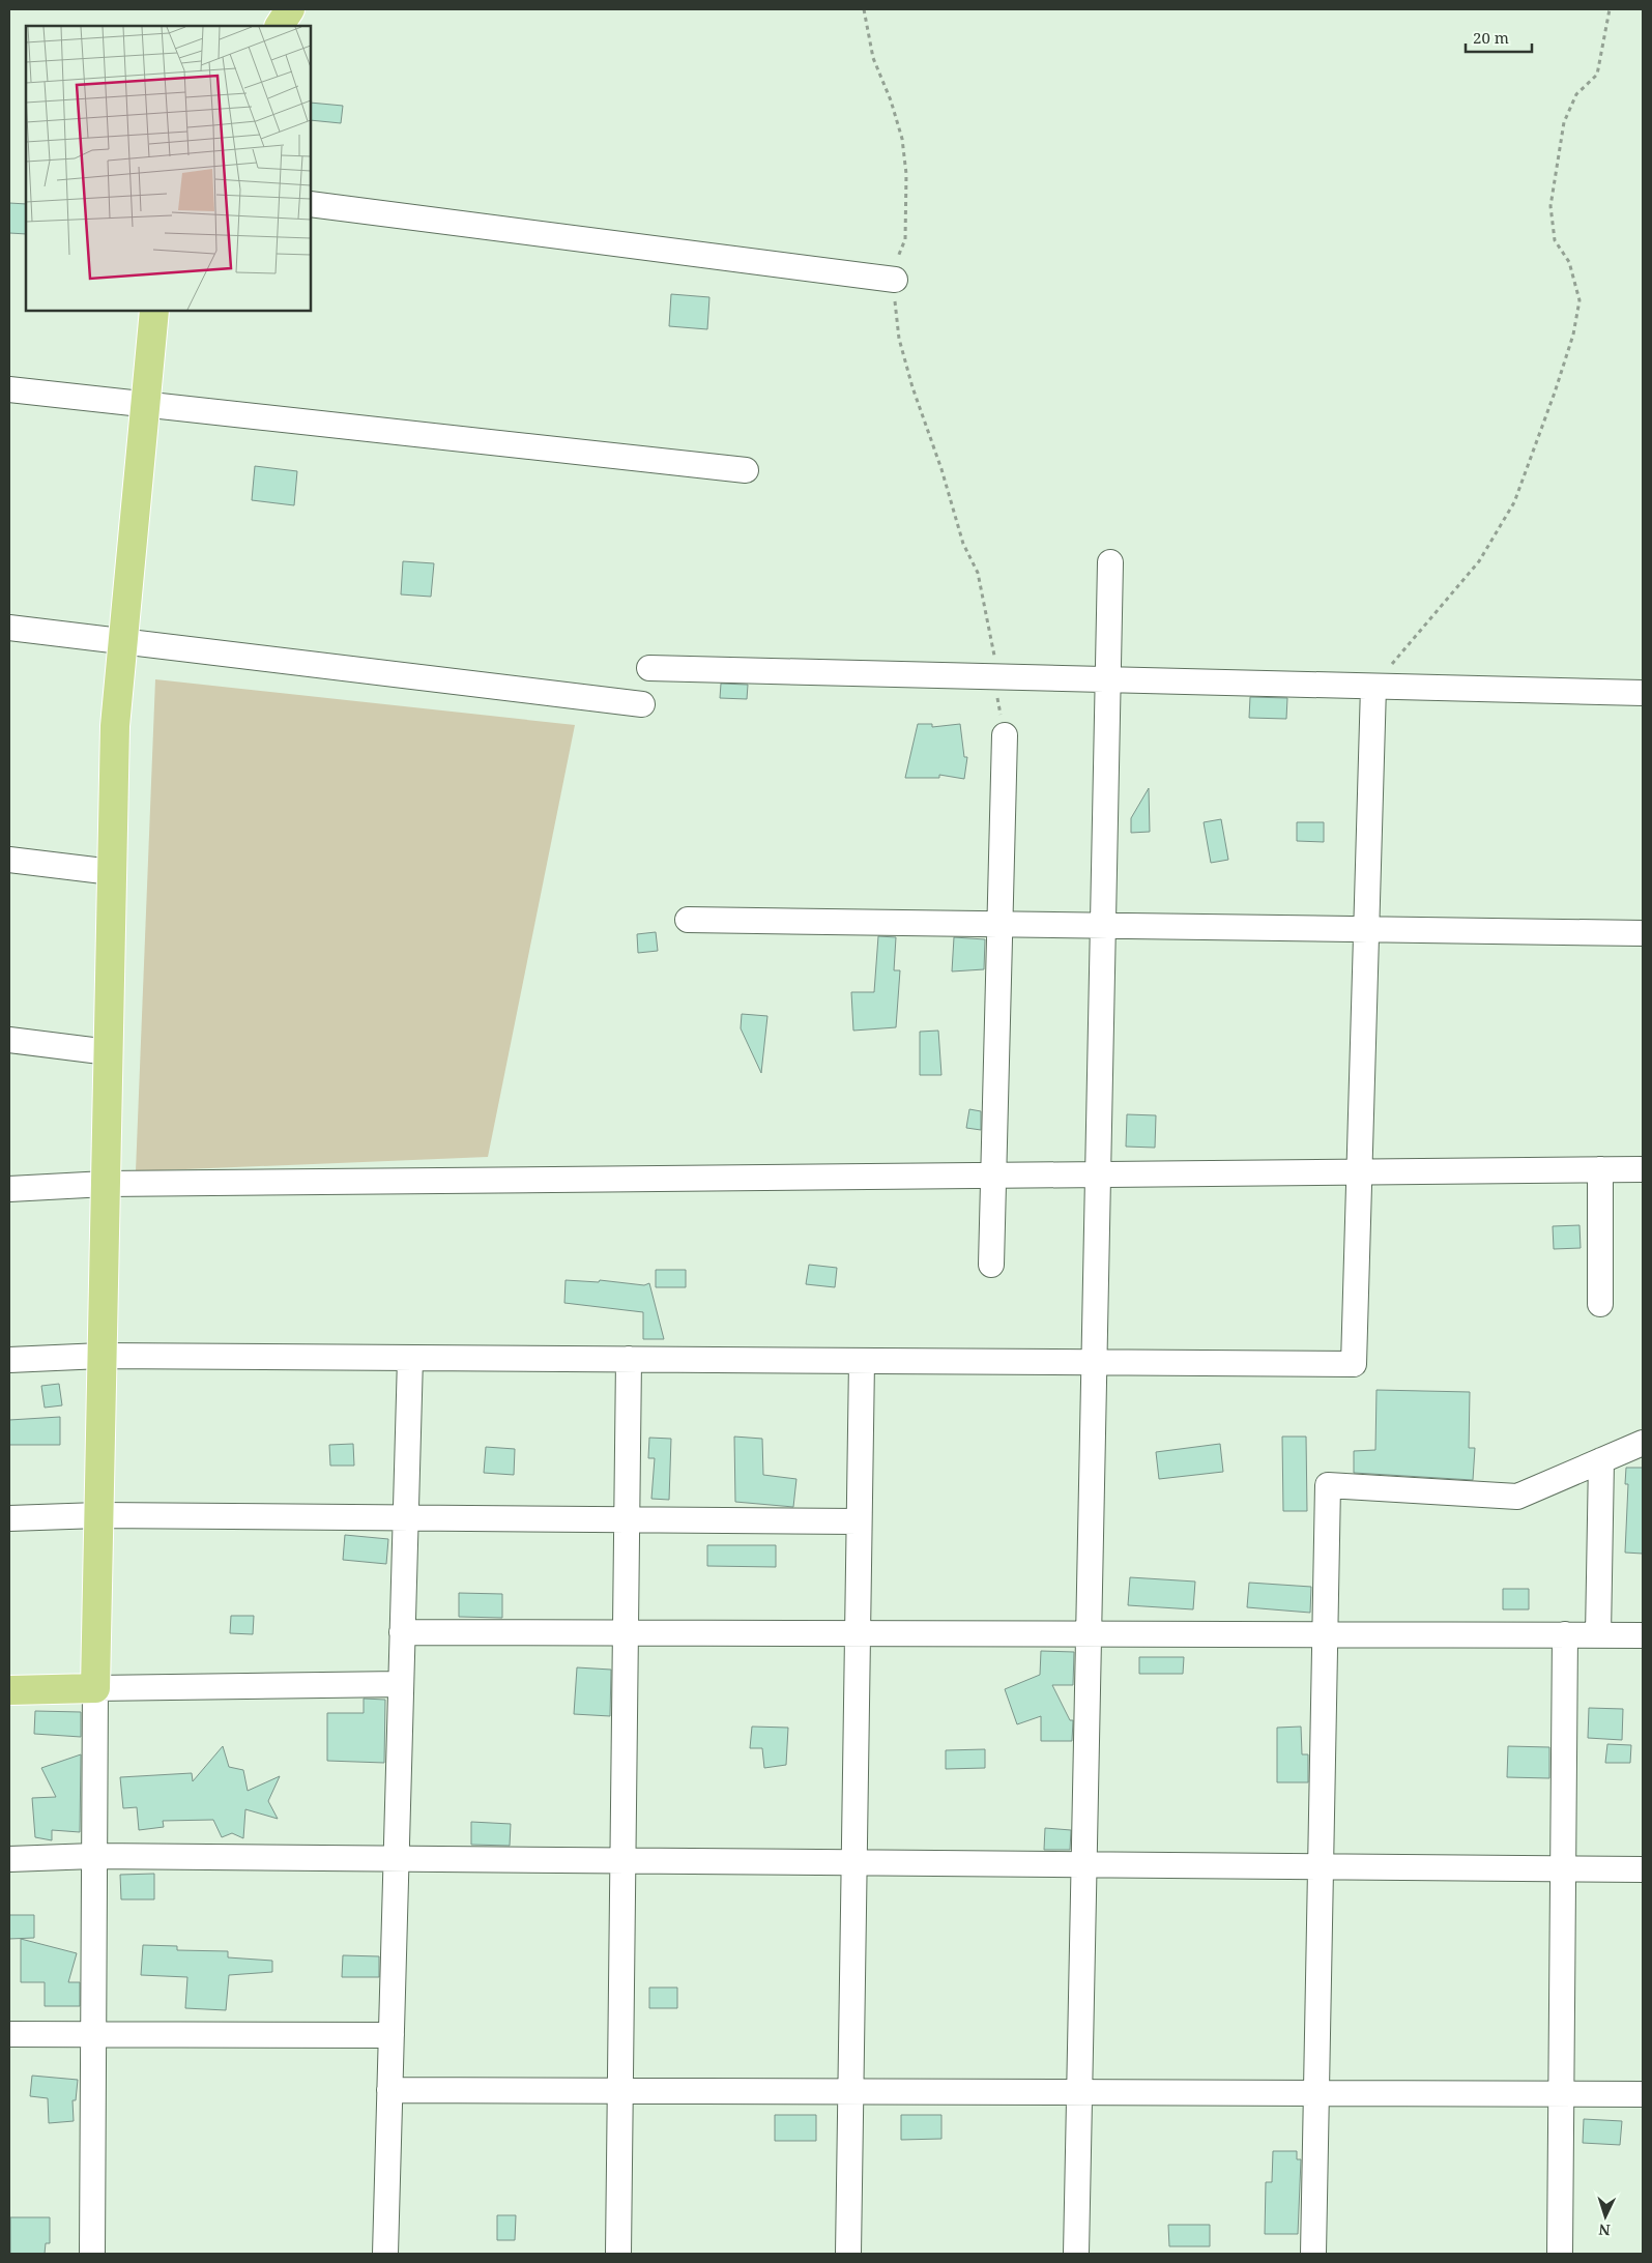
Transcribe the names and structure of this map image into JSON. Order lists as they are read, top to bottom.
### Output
{
  "scale_bar": "20 m",
  "north": "bottom"
}
